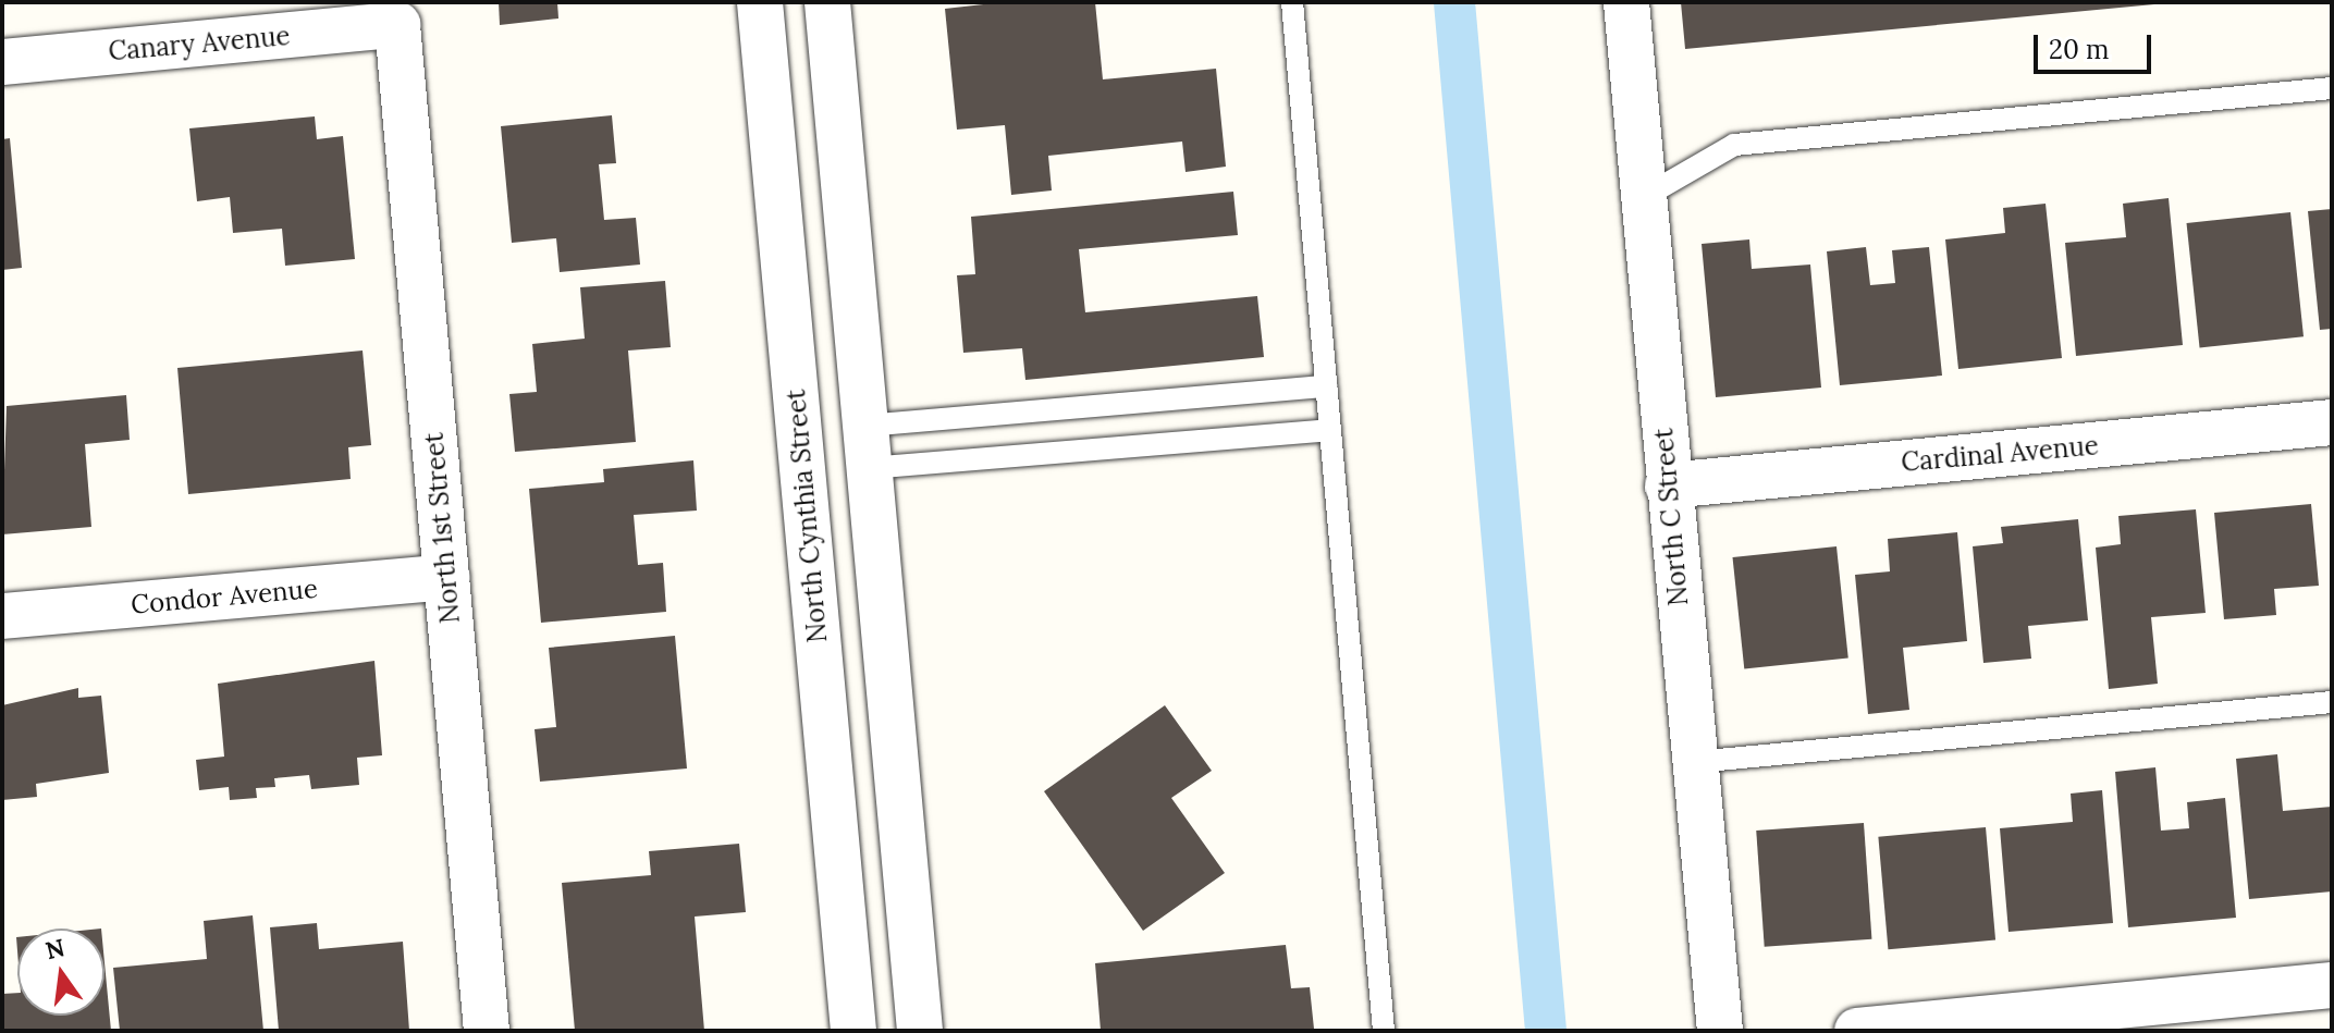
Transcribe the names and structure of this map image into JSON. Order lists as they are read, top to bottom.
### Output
{
  "streets": {
    "street": [
      "Canary Avenue",
      "Cardinal Avenue",
      "North Cynthia Street",
      "North C Street",
      "North 1st Street",
      "Condor Avenue"
    ]
  },
  "crossings": [
    ["Canary Avenue", "North 1st Street"],
    ["Cardinal Avenue", "North C Street"],
    ["North 1st Street", "Condor Avenue"]
  ],
  "scale_bar": "20 m",
  "north": "top"
}
